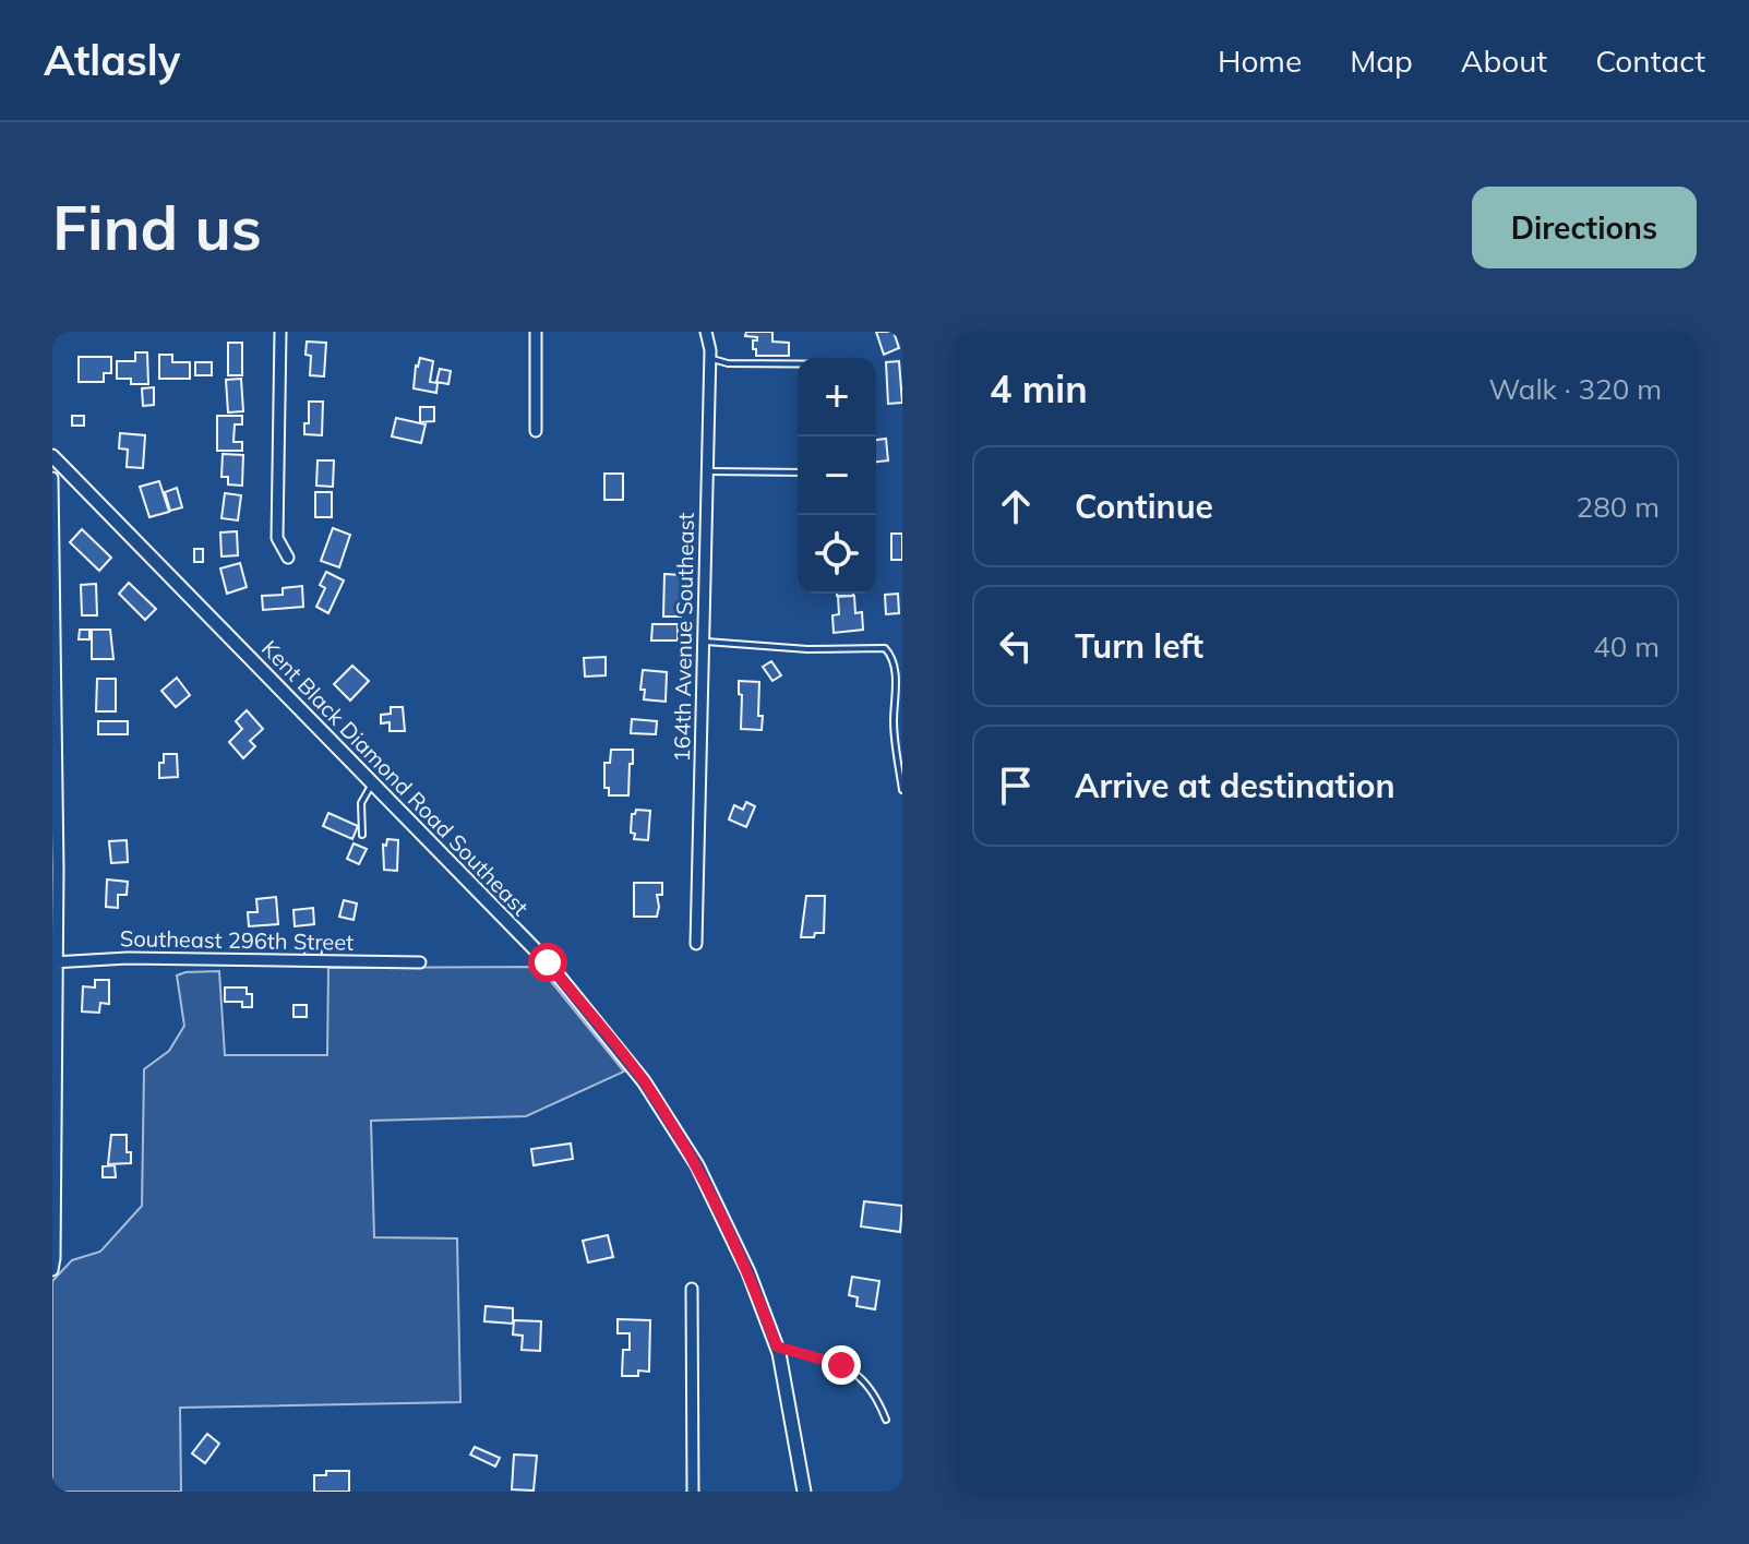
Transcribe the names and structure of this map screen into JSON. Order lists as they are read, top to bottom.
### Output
{
  "streets": {
    "street": ["164th Avenue Southeast", "Kent Black Diamond Road Southeast", "Southeast 296th Street"]
  },
  "page": {
    "header": "Atlasly",
    "nav": [
      "Home",
      "Map",
      "About",
      "Contact"
    ],
    "buttons": "Directions",
    "title": "Find us",
    "heading": ["4 min", "Walk · 320 m"],
    "map_buttons": ["+", "−"],
    "list": [
      ["Continue", "280 m"],
      ["Turn left", "40 m"],
      "Arrive at destination"
    ]
  }
}
